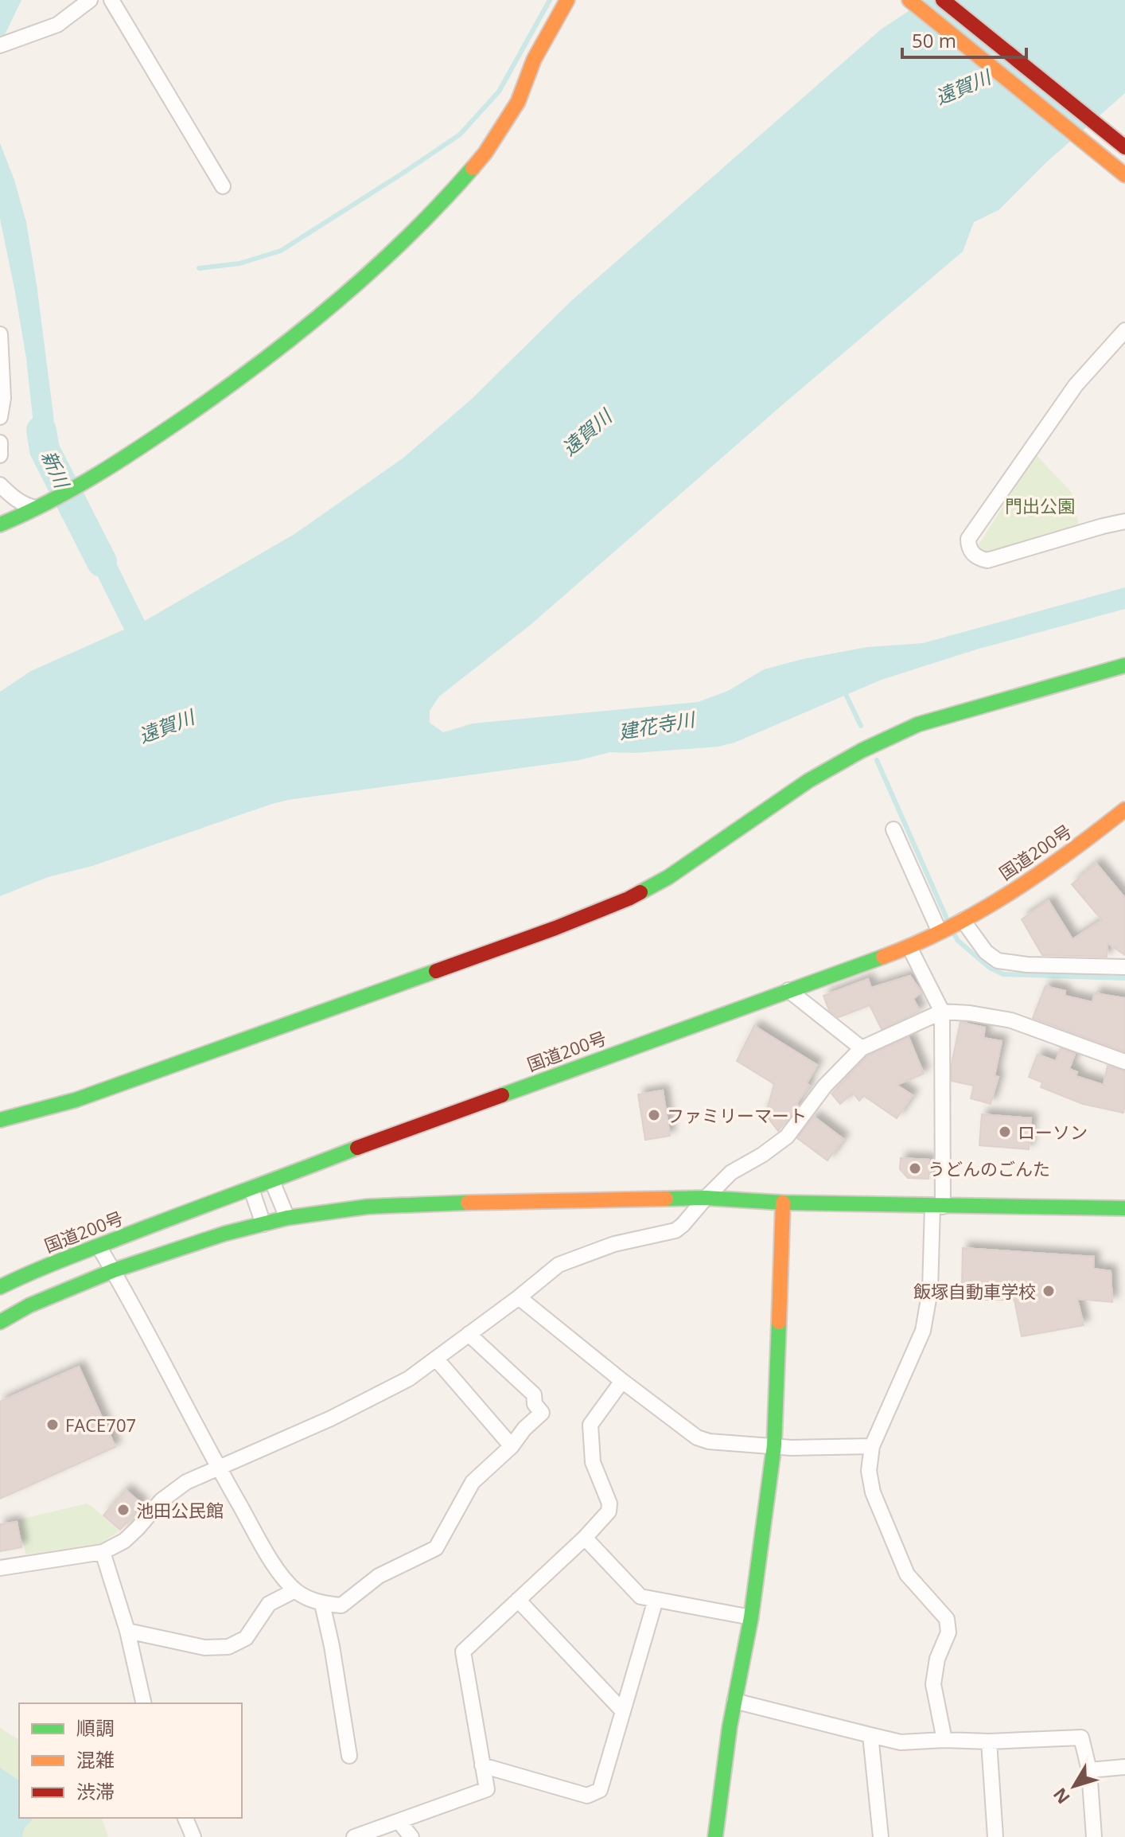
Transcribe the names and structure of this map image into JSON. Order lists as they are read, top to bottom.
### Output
{
  "streets": {
    "main road": ["国道200号"]
  },
  "water": ["遠賀川", "新川", "建花寺川"],
  "parks": ["門出公園"],
  "places": [
    "ファミリーマート",
    "ローソン",
    "うどんのごんた",
    "飯塚自動車学校",
    "FACE707",
    "池田公民館"
  ],
  "legend": ["順調", "混雑", "渋滞"],
  "scale_bar": "50 m",
  "north": "bottom left"
}
